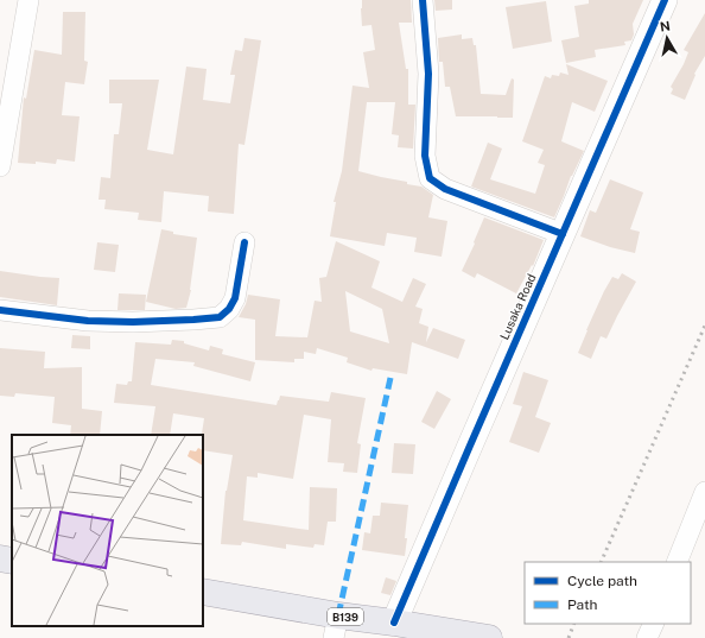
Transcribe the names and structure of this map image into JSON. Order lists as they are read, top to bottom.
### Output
{
  "streets": {
    "main road": ["B139"],
    "street": ["Lusaka Road"]
  },
  "crossings": [
    ["Lusaka Road", "B139"]
  ],
  "legend": ["Cycle path", "Path"],
  "north": "top"
}
